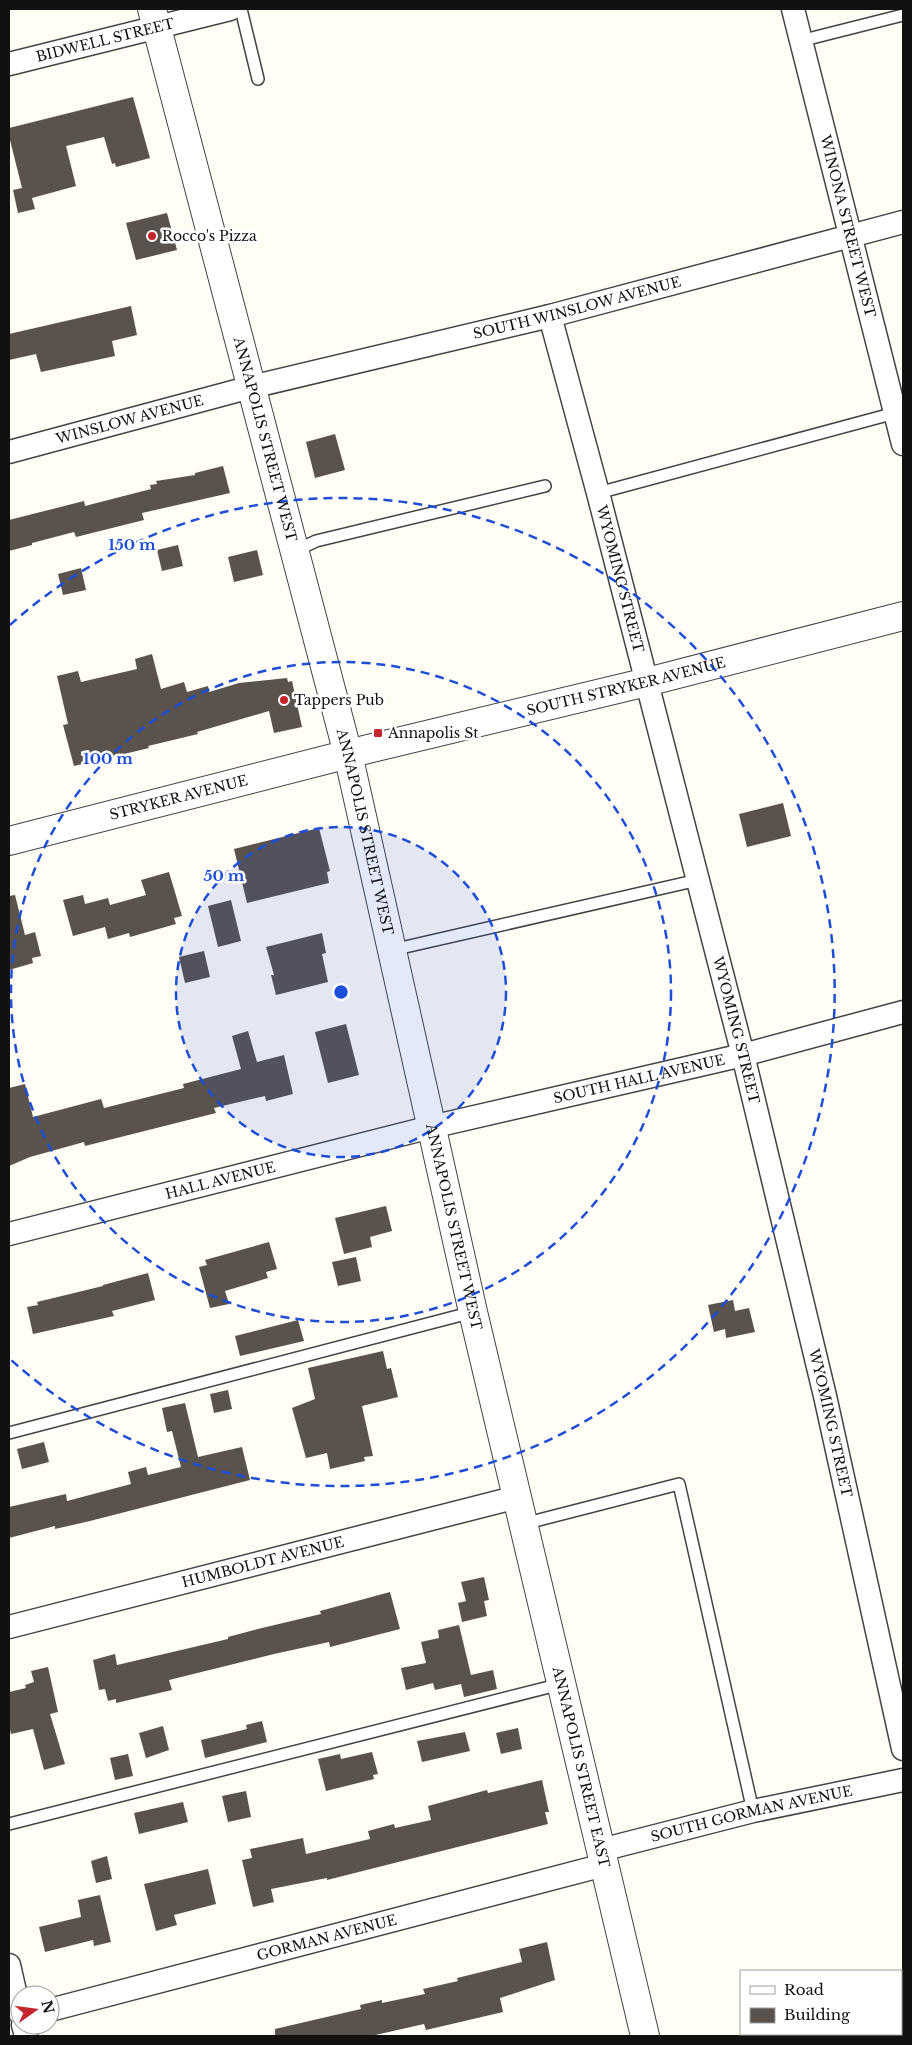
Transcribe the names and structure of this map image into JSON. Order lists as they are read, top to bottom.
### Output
{
  "streets": {
    "street": [
      "BIDWELL STREET",
      "WINONA STREET WEST",
      "SOUTH WINSLOW AVENUE",
      "WINSLOW AVENUE",
      "ANNAPOLIS STREET WEST",
      "WYOMING STREET",
      "SOUTH STRYKER AVENUE",
      "STRYKER AVENUE",
      "SOUTH HALL AVENUE",
      "HALL AVENUE",
      "HUMBOLDT AVENUE",
      "ANNAPOLIS STREET EAST",
      "SOUTH GORMAN AVENUE",
      "GORMAN AVENUE"
    ]
  },
  "crossings": [
    ["BIDWELL STREET", "ANNAPOLIS STREET WEST"],
    ["WINONA STREET WEST", "SOUTH WINSLOW AVENUE"],
    ["SOUTH WINSLOW AVENUE", "WINSLOW AVENUE"],
    ["SOUTH WINSLOW AVENUE", "ANNAPOLIS STREET WEST"],
    ["SOUTH WINSLOW AVENUE", "WYOMING STREET"],
    ["WINSLOW AVENUE", "ANNAPOLIS STREET WEST"],
    ["ANNAPOLIS STREET WEST", "SOUTH STRYKER AVENUE"],
    ["ANNAPOLIS STREET WEST", "STRYKER AVENUE"],
    ["ANNAPOLIS STREET WEST", "SOUTH HALL AVENUE"],
    ["ANNAPOLIS STREET WEST", "HALL AVENUE"],
    ["ANNAPOLIS STREET WEST", "HUMBOLDT AVENUE"],
    ["ANNAPOLIS STREET WEST", "ANNAPOLIS STREET EAST"],
    ["WYOMING STREET", "SOUTH STRYKER AVENUE"],
    ["WYOMING STREET", "SOUTH HALL AVENUE"],
    ["SOUTH STRYKER AVENUE", "STRYKER AVENUE"],
    ["SOUTH HALL AVENUE", "HALL AVENUE"],
    ["HUMBOLDT AVENUE", "ANNAPOLIS STREET EAST"],
    ["ANNAPOLIS STREET EAST", "SOUTH GORMAN AVENUE"],
    ["ANNAPOLIS STREET EAST", "GORMAN AVENUE"],
    ["SOUTH GORMAN AVENUE", "GORMAN AVENUE"]
  ],
  "places": {
    "other": ["Rocco's Pizza", "Tappers Pub"],
    "transit": ["Annapolis St"]
  },
  "legend": ["Road", "Building"],
  "north": "right",
  "rings": ["150 m", "100 m", "50 m"]
}
